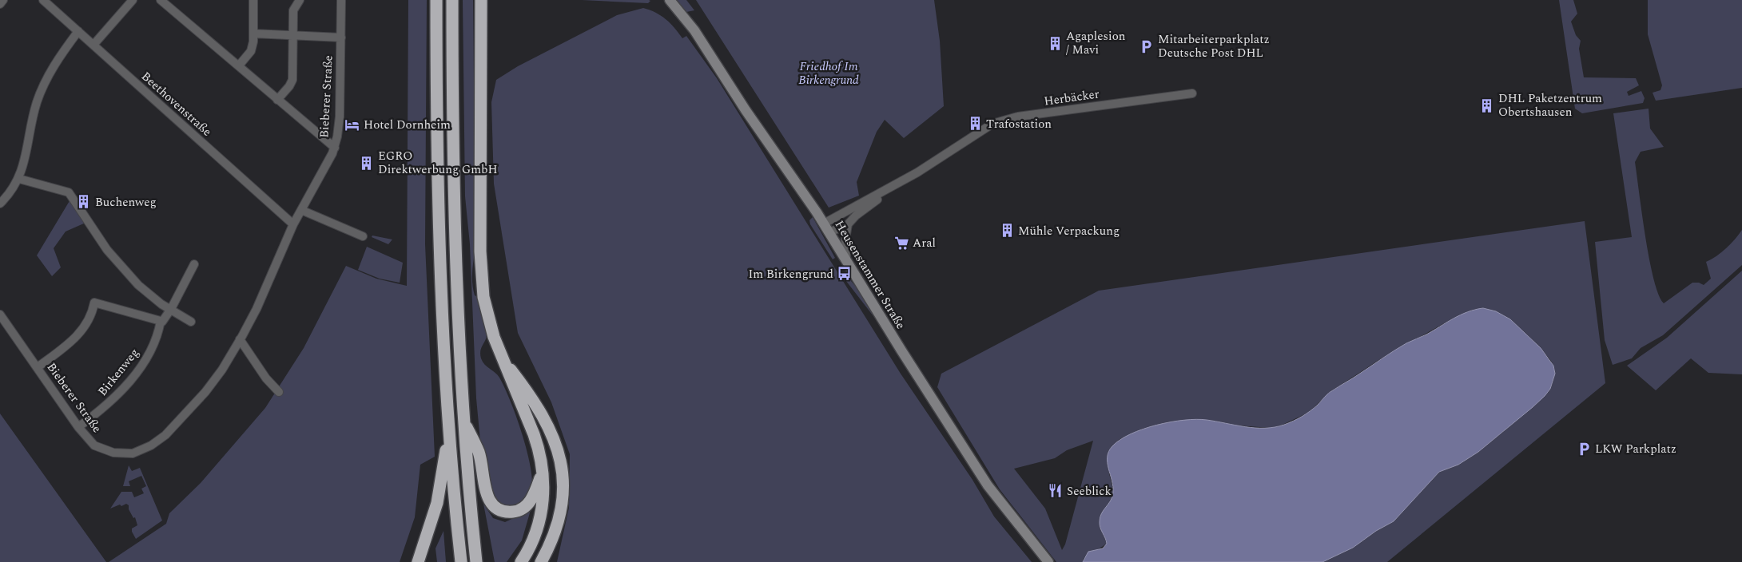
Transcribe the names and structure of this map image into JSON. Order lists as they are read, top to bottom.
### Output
{
  "streets": {
    "main road": ["Heusenstammer Straße"],
    "street": [
      "Bieberer Straße",
      "Herbäcker",
      "Beethovenstraße",
      "Birkenweg"
    ]
  },
  "crossings": [
    ["Bieberer Straße", "Beethovenstraße"],
    ["Bieberer Straße", "Birkenweg"]
  ],
  "parks": ["Friedhof Im Birkengrund"],
  "places": {
    "building": [
      "Agaplesion / Mavi",
      "DHL Paketzentrum Obertshausen",
      "Trafostation",
      "EGRO Direktwerbung GmbH",
      "Buchenweg",
      "Mühle Verpackung"
    ],
    "parking": ["Mitarbeiterparkplatz Deutsche Post DHL", "LKW Parkplatz"],
    "hotel": ["Hotel Dornheim"],
    "supermarket": ["Aral"],
    "bus stop": ["Im Birkengrund"],
    "restaurant": ["Seeblick"]
  }
}
